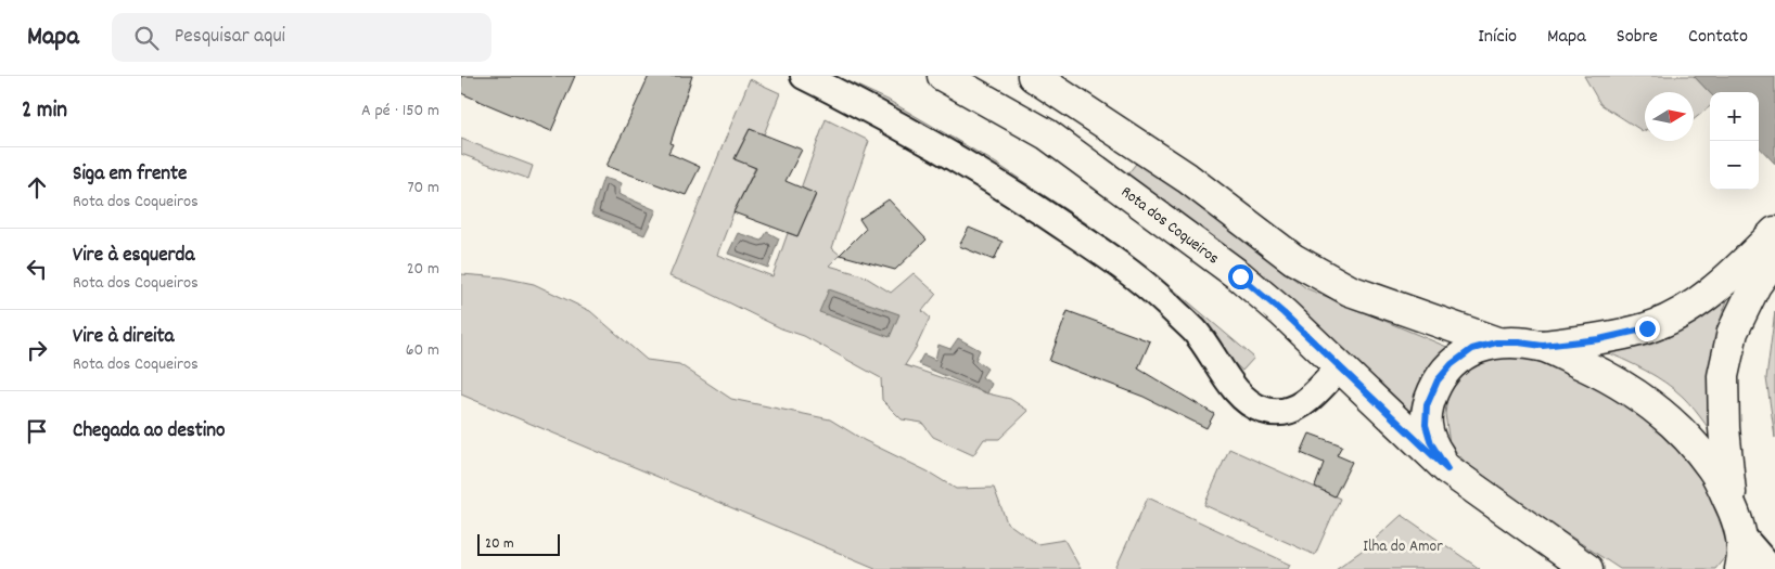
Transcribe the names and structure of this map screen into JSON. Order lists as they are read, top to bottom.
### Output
{
  "streets": {
    "main road": ["Rota dos Coqueiros"]
  },
  "parks": ["Ilha do Amor"],
  "scale_bar": "20 m",
  "north": "right",
  "page": {
    "header": "Mapa",
    "search": "Pesquisar aqui",
    "nav": [
      "Início",
      "Mapa",
      "Sobre",
      "Contato"
    ],
    "heading": ["2 min", "A pé · 150 m"],
    "map_buttons": ["+", "−"],
    "list": [
      ["Siga em frente", "Rota dos Coqueiros", "70 m"],
      ["Vire à esquerda", "Rota dos Coqueiros", "20 m"],
      ["Vire à direita", "Rota dos Coqueiros", "60 m"],
      "Chegada ao destino"
    ],
    "scale": "20 m"
  }
}
